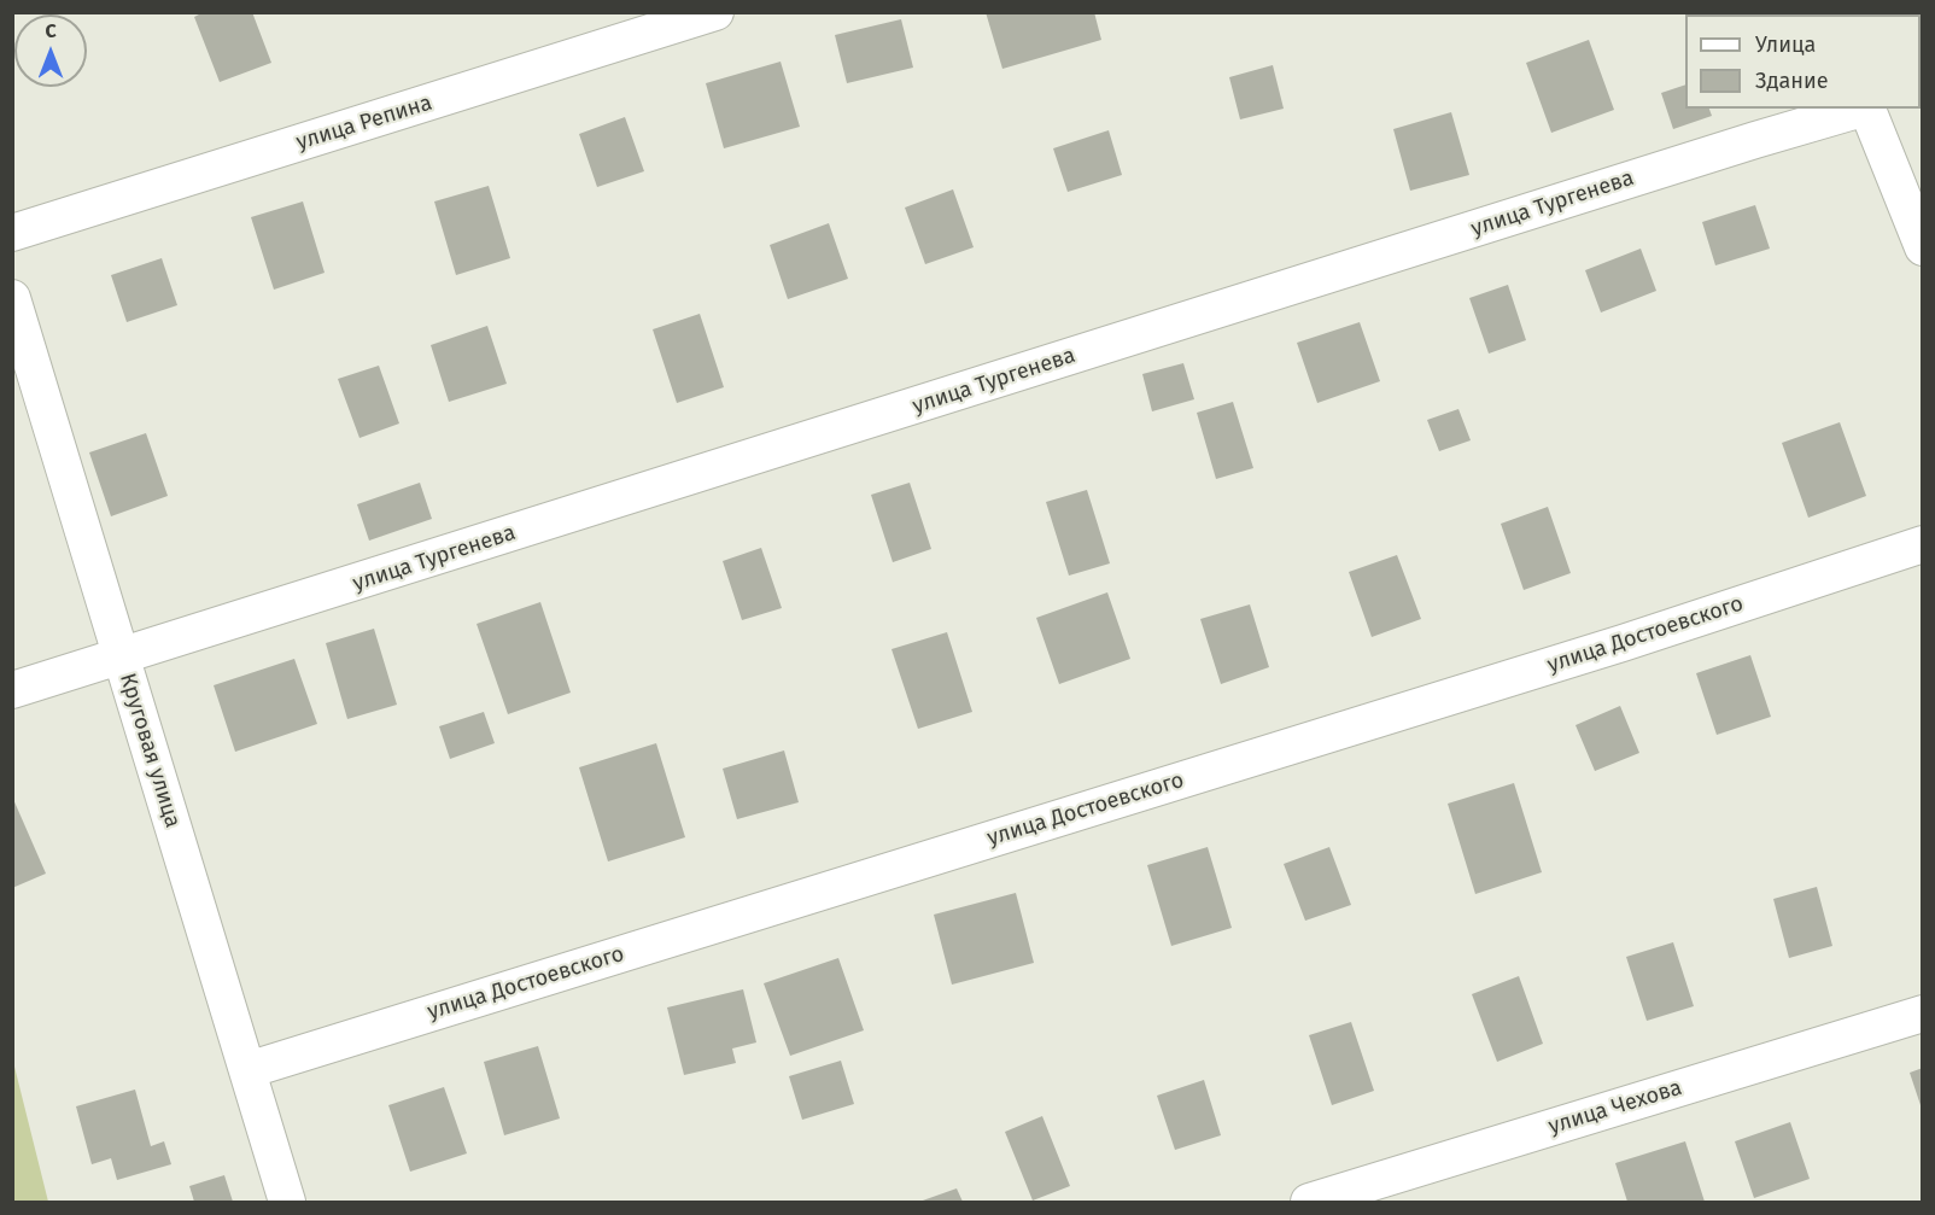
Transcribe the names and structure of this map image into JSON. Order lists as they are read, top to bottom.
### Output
{
  "streets": {
    "street": [
      "улица Репина",
      "улица Тургенева",
      "улица Достоевского",
      "Круговая улица",
      "улица Чехова"
    ]
  },
  "crossings": [
    ["улица Тургенева", "Круговая улица"],
    ["улица Достоевского", "Круговая улица"]
  ],
  "legend": ["Улица", "Здание"],
  "north": "top"
}
